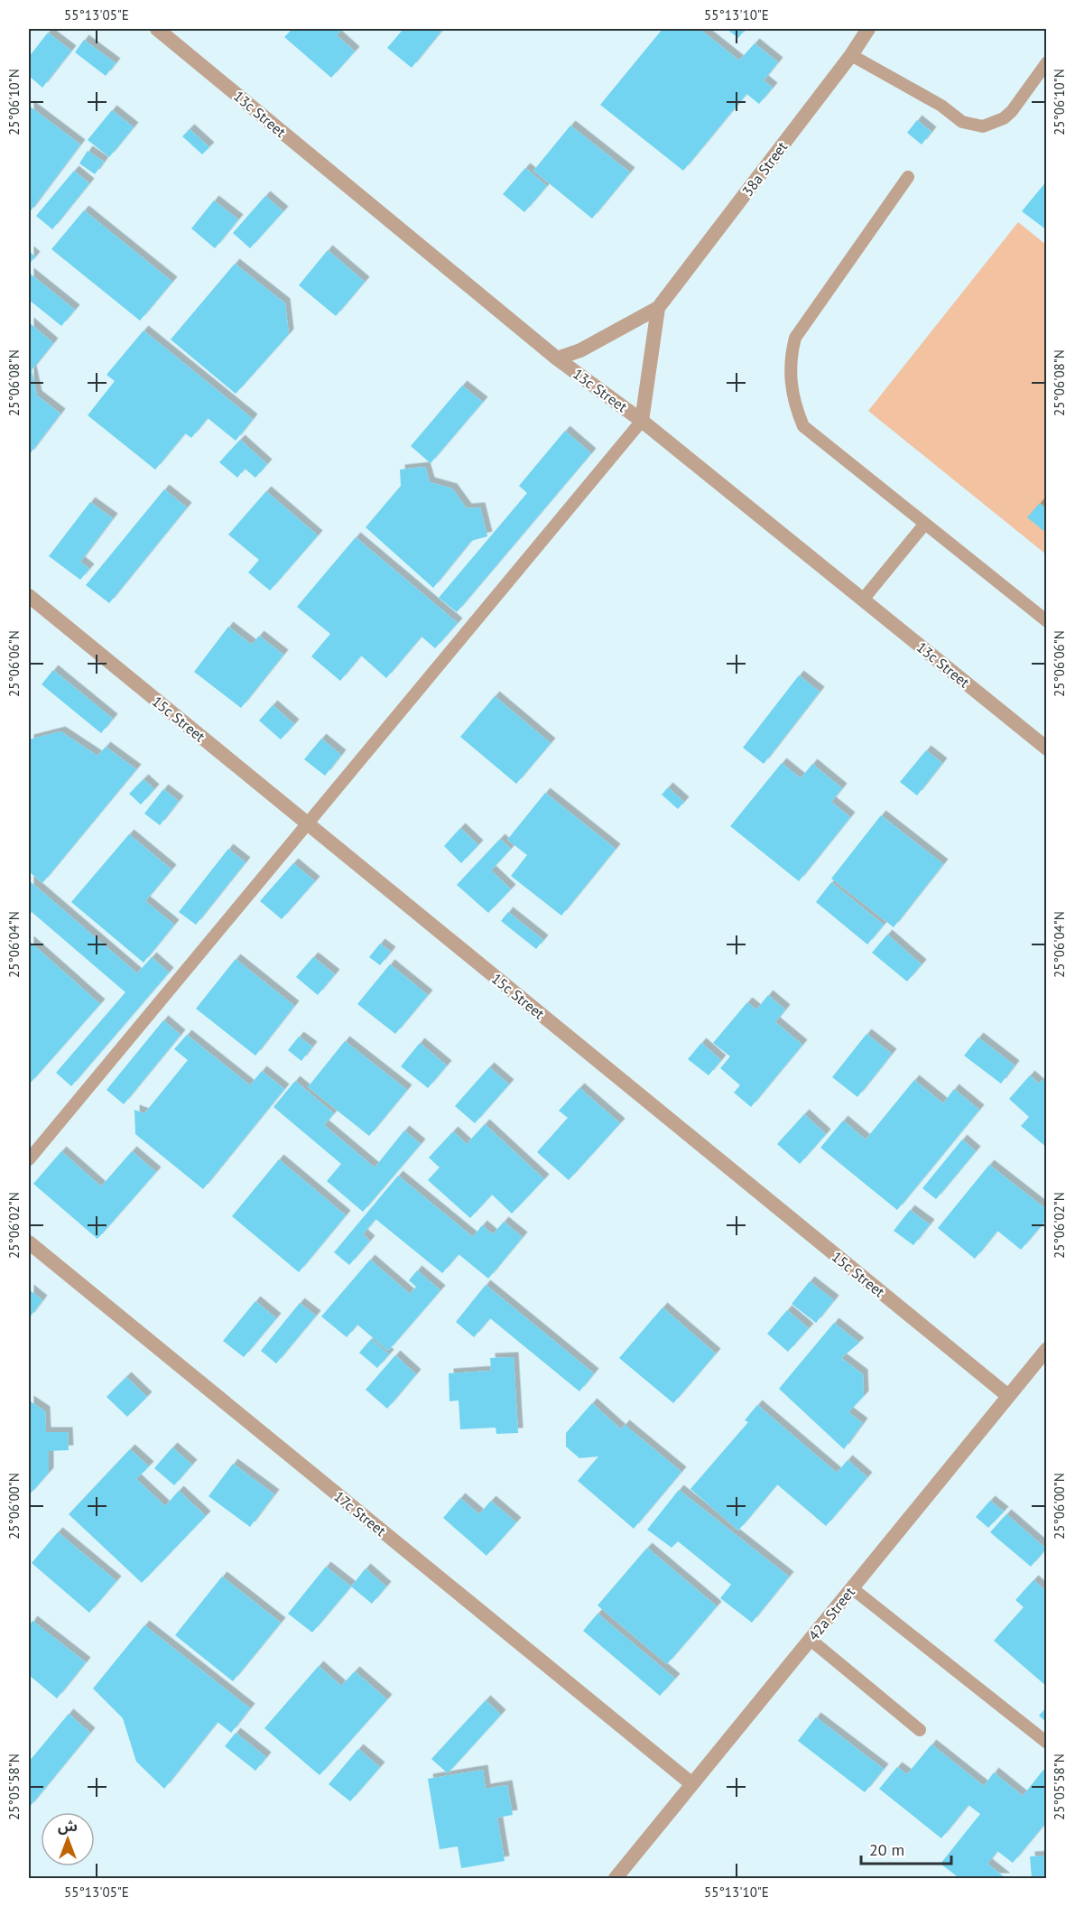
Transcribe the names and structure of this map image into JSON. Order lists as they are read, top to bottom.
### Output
{
  "streets": {
    "street": [
      "13c Street",
      "38a Street",
      "15c Street",
      "17c Street",
      "42a Street"
    ]
  },
  "crossings": [
    ["13c Street", "38a Street"],
    ["15c Street", "42a Street"],
    ["17c Street", "42a Street"]
  ],
  "scale_bar": "20 m",
  "north": "top",
  "coordinates": [
    "55°13'05\"E",
    "55°13'10\"E",
    "25°06'10\"N",
    "25°06'08\"N",
    "25°06'06\"N",
    "25°06'04\"N",
    "25°06'02\"N",
    "25°06'00\"N",
    "25°05'58\"N"
  ]
}
